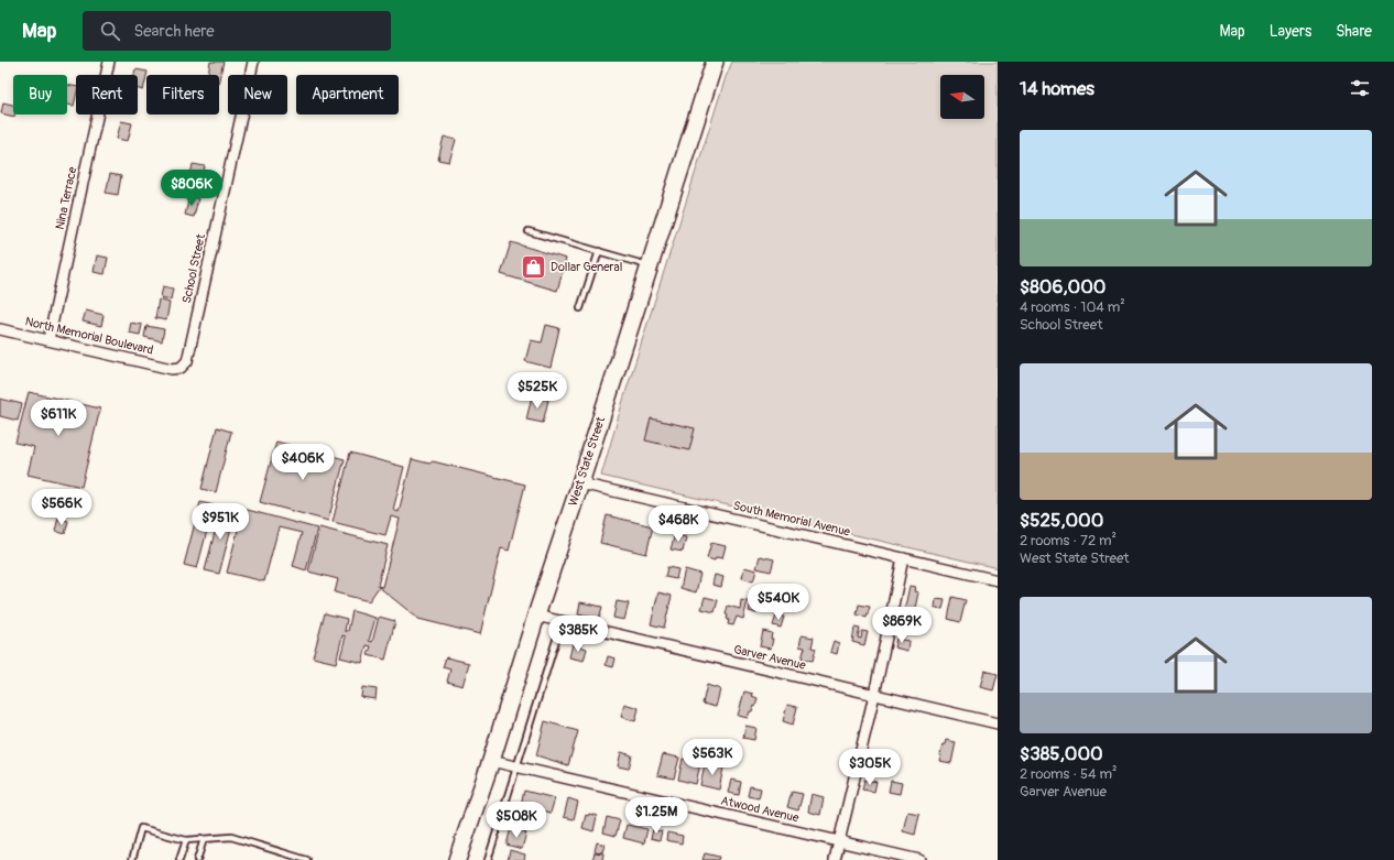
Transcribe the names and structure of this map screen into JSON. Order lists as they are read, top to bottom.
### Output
{
  "streets": {
    "main road": ["West State Street"],
    "street": [
      "Nina Terrace",
      "School Street",
      "North Memorial Boulevard",
      "South Memorial Avenue",
      "Garver Avenue",
      "Atwood Avenue"
    ]
  },
  "crossings": [
    ["Nina Terrace", "North Memorial Boulevard"],
    ["School Street", "North Memorial Boulevard"],
    ["West State Street", "South Memorial Avenue"],
    ["West State Street", "Garver Avenue"],
    ["West State Street", "Atwood Avenue"]
  ],
  "places": {
    "shop": ["Dollar General"]
  },
  "north": "left",
  "page": {
    "header": "Map",
    "search": "Search here",
    "nav": ["Map", "Layers", "Share"],
    "heading": "14 homes",
    "chip": [
      "Buy",
      "Rent",
      "Filters",
      "New",
      "Apartment"
    ],
    "list": [
      {
        "name": "$806,000",
        "note": "4 rooms · 104 m² · School Street"
      },
      {
        "name": "$525,000",
        "note": "2 rooms · 72 m² · West State Street"
      },
      {
        "name": "$385,000",
        "note": "2 rooms · 54 m² · Garver Avenue"
      }
    ],
    "price": [
      "$806K",
      "$525K",
      "$611K",
      "$406K",
      "$566K",
      "$951K",
      "$468K",
      "$540K",
      "$869K",
      "$385K",
      "$563K",
      "$305K",
      "$1.25M",
      "$508K"
    ]
  }
}
